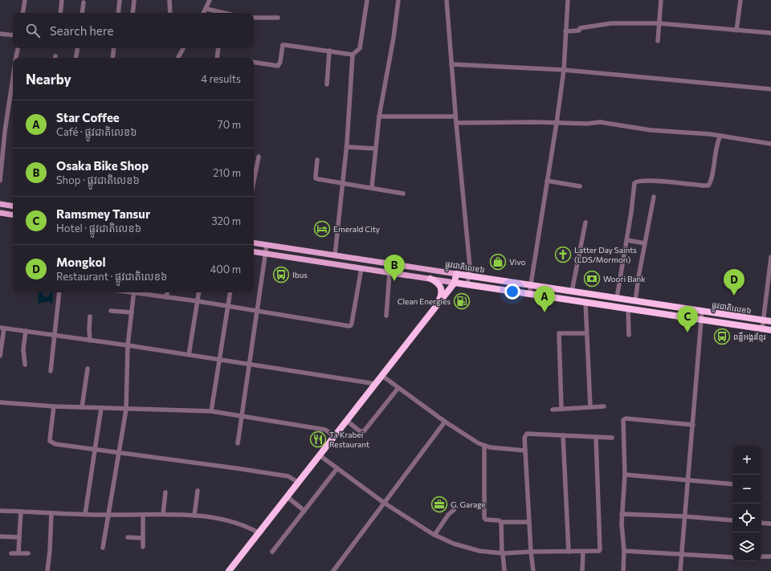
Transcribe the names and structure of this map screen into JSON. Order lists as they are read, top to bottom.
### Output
{
  "streets": {
    "highway": ["ផ្លូវជាតិលេខ៦"]
  },
  "places": {
    "hotel": ["Emerald City"],
    "church": ["Latter Day Saints (LDS/Mormon)"],
    "shop": ["Vivo"],
    "bus stop": ["Ibus", "ពន្លឺអង្គរខ្មែរ"],
    "bank": ["Woori Bank"],
    "fuel station": ["Clean Energies"],
    "restaurant": ["Ta Krabei Restaurant"],
    "office": ["G. Garage"]
  },
  "page": {
    "search": "Search here",
    "heading": ["Nearby", "4 results"],
    "list": [
      {
        "mark": "A",
        "name": "Star Coffee",
        "note": "Café · ផ្លូវជាតិលេខ៦",
        "value": "70 m"
      },
      {
        "mark": "B",
        "name": "Osaka Bike Shop",
        "note": "Shop · ផ្លូវជាតិលេខ៦",
        "value": "210 m"
      },
      {
        "mark": "C",
        "name": "Ramsmey Tansur",
        "note": "Hotel · ផ្លូវជាតិលេខ៦",
        "value": "320 m"
      },
      {
        "mark": "D",
        "name": "Mongkol",
        "note": "Restaurant · ផ្លូវជាតិលេខ៦",
        "value": "400 m"
      }
    ],
    "pins": [
      "B",
      "D",
      "A",
      "C"
    ],
    "map_buttons": ["+", "−"]
  }
}
